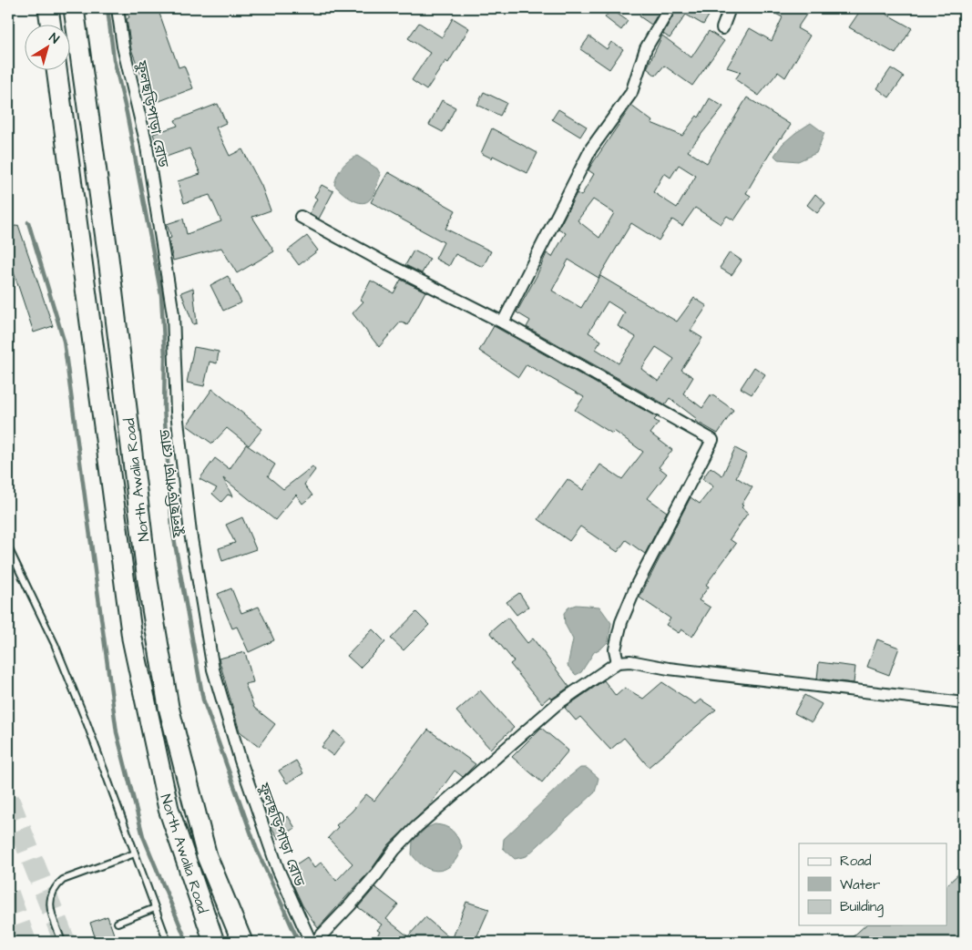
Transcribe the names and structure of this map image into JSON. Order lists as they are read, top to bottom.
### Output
{
  "streets": {
    "main road": ["North Awalia Road"],
    "street": ["ফুলছড়িপাড়া রোড"]
  },
  "legend": ["Road", "Water", "Building"],
  "north": "top right"
}
